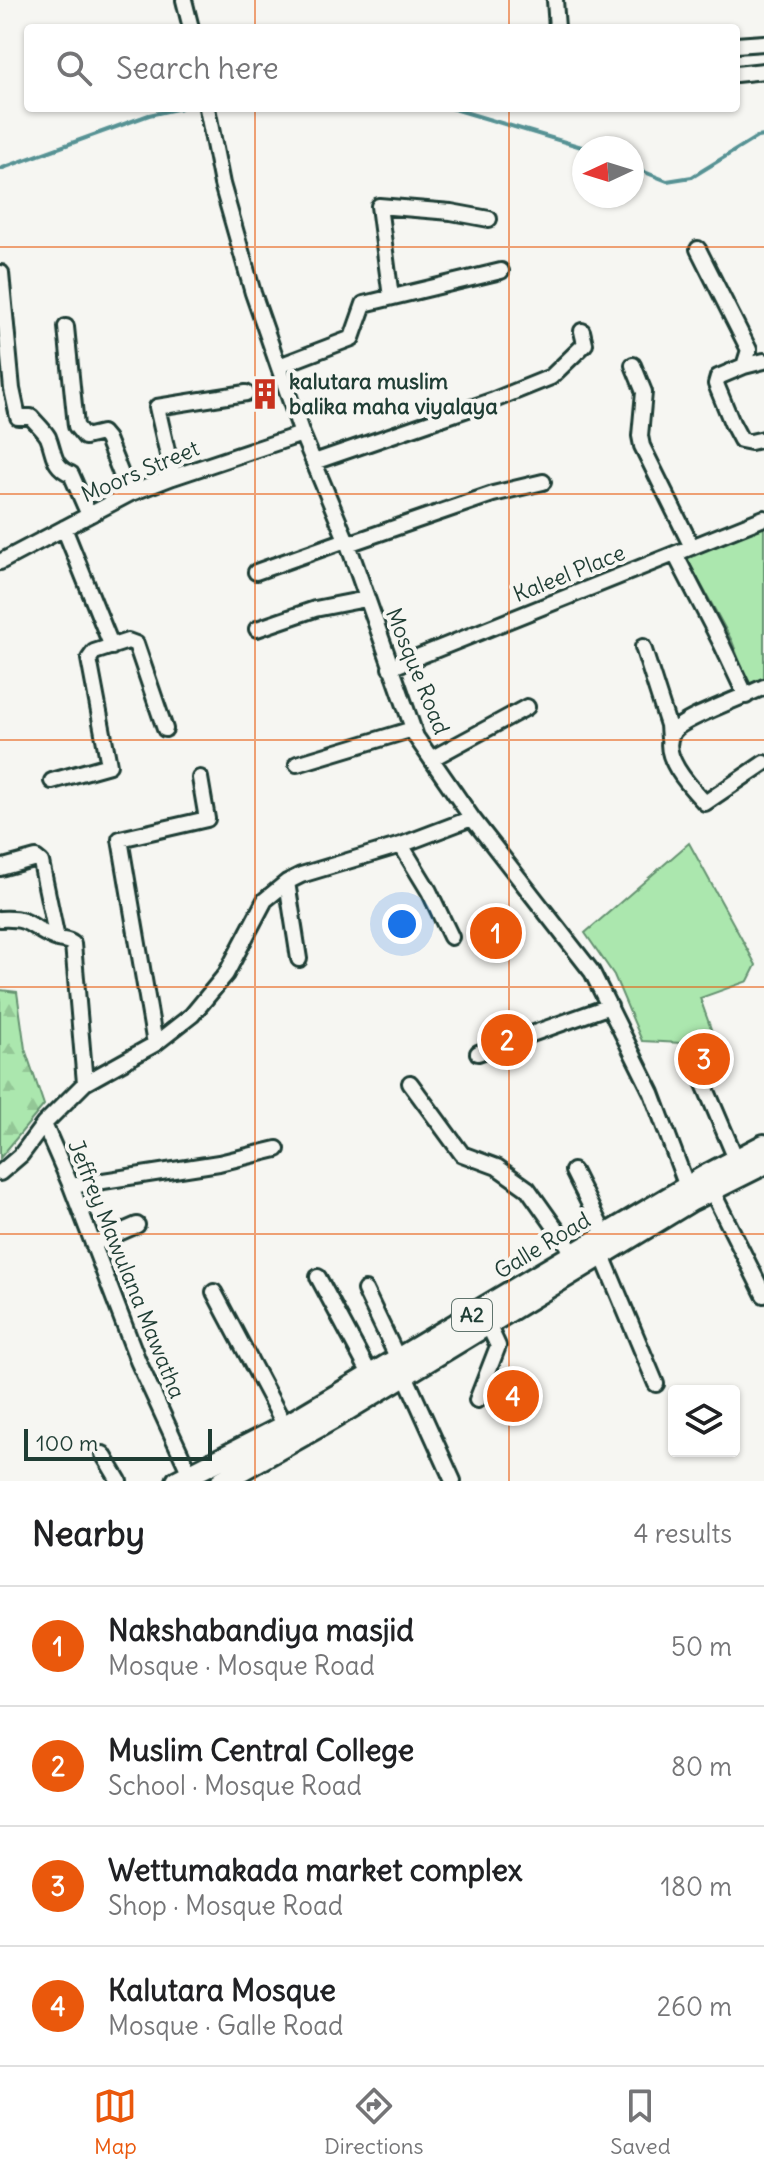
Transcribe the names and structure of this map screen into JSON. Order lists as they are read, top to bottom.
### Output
{
  "streets": {
    "highway": ["Galle Road", "A2"],
    "street": [
      "Moors Street",
      "Kaleel Place",
      "Mosque Road",
      "Jeffrey Mawulana Mawatha"
    ]
  },
  "crossings": [
    ["Moors Street", "Mosque Road"],
    ["Kaleel Place", "Mosque Road"],
    ["Mosque Road", "Galle Road"],
    ["Galle Road", "Jeffrey Mawulana Mawatha"]
  ],
  "places": {
    "building": ["kalutara muslim balika maha viyalaya"]
  },
  "scale_bar": "100 m",
  "north": "left",
  "page": {
    "search": "Search here",
    "pins": [
      "1",
      "2",
      "3",
      "4"
    ],
    "scale": "100 m",
    "heading": ["Nearby", "4 results"],
    "list": [
      {
        "mark": "1",
        "name": "Nakshabandiya masjid",
        "note": "Mosque · Mosque Road",
        "value": "50 m"
      },
      {
        "mark": "2",
        "name": "Muslim Central College",
        "note": "School · Mosque Road",
        "value": "80 m"
      },
      {
        "mark": "3",
        "name": "Wettumakada market complex",
        "note": "Shop · Mosque Road",
        "value": "180 m"
      },
      {
        "mark": "4",
        "name": "Kalutara Mosque",
        "note": "Mosque · Galle Road",
        "value": "260 m"
      }
    ],
    "nav": ["Map", "Directions", "Saved"]
  }
}
